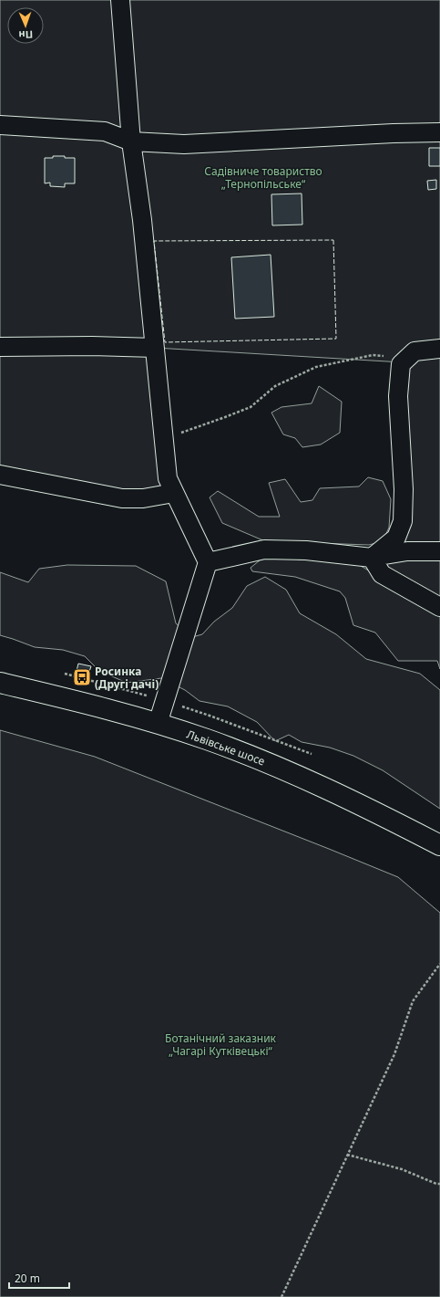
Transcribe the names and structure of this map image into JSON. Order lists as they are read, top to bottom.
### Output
{
  "streets": {
    "highway": ["Львівське шосе"]
  },
  "parks": ["Садівниче товариство „Тернопільське“", "Ботанічний заказник „Чагарі Кутківецькі“"],
  "places": {
    "bus stop": ["Росинка (Другі дачі)"]
  },
  "scale_bar": "20 m",
  "north": "bottom"
}
